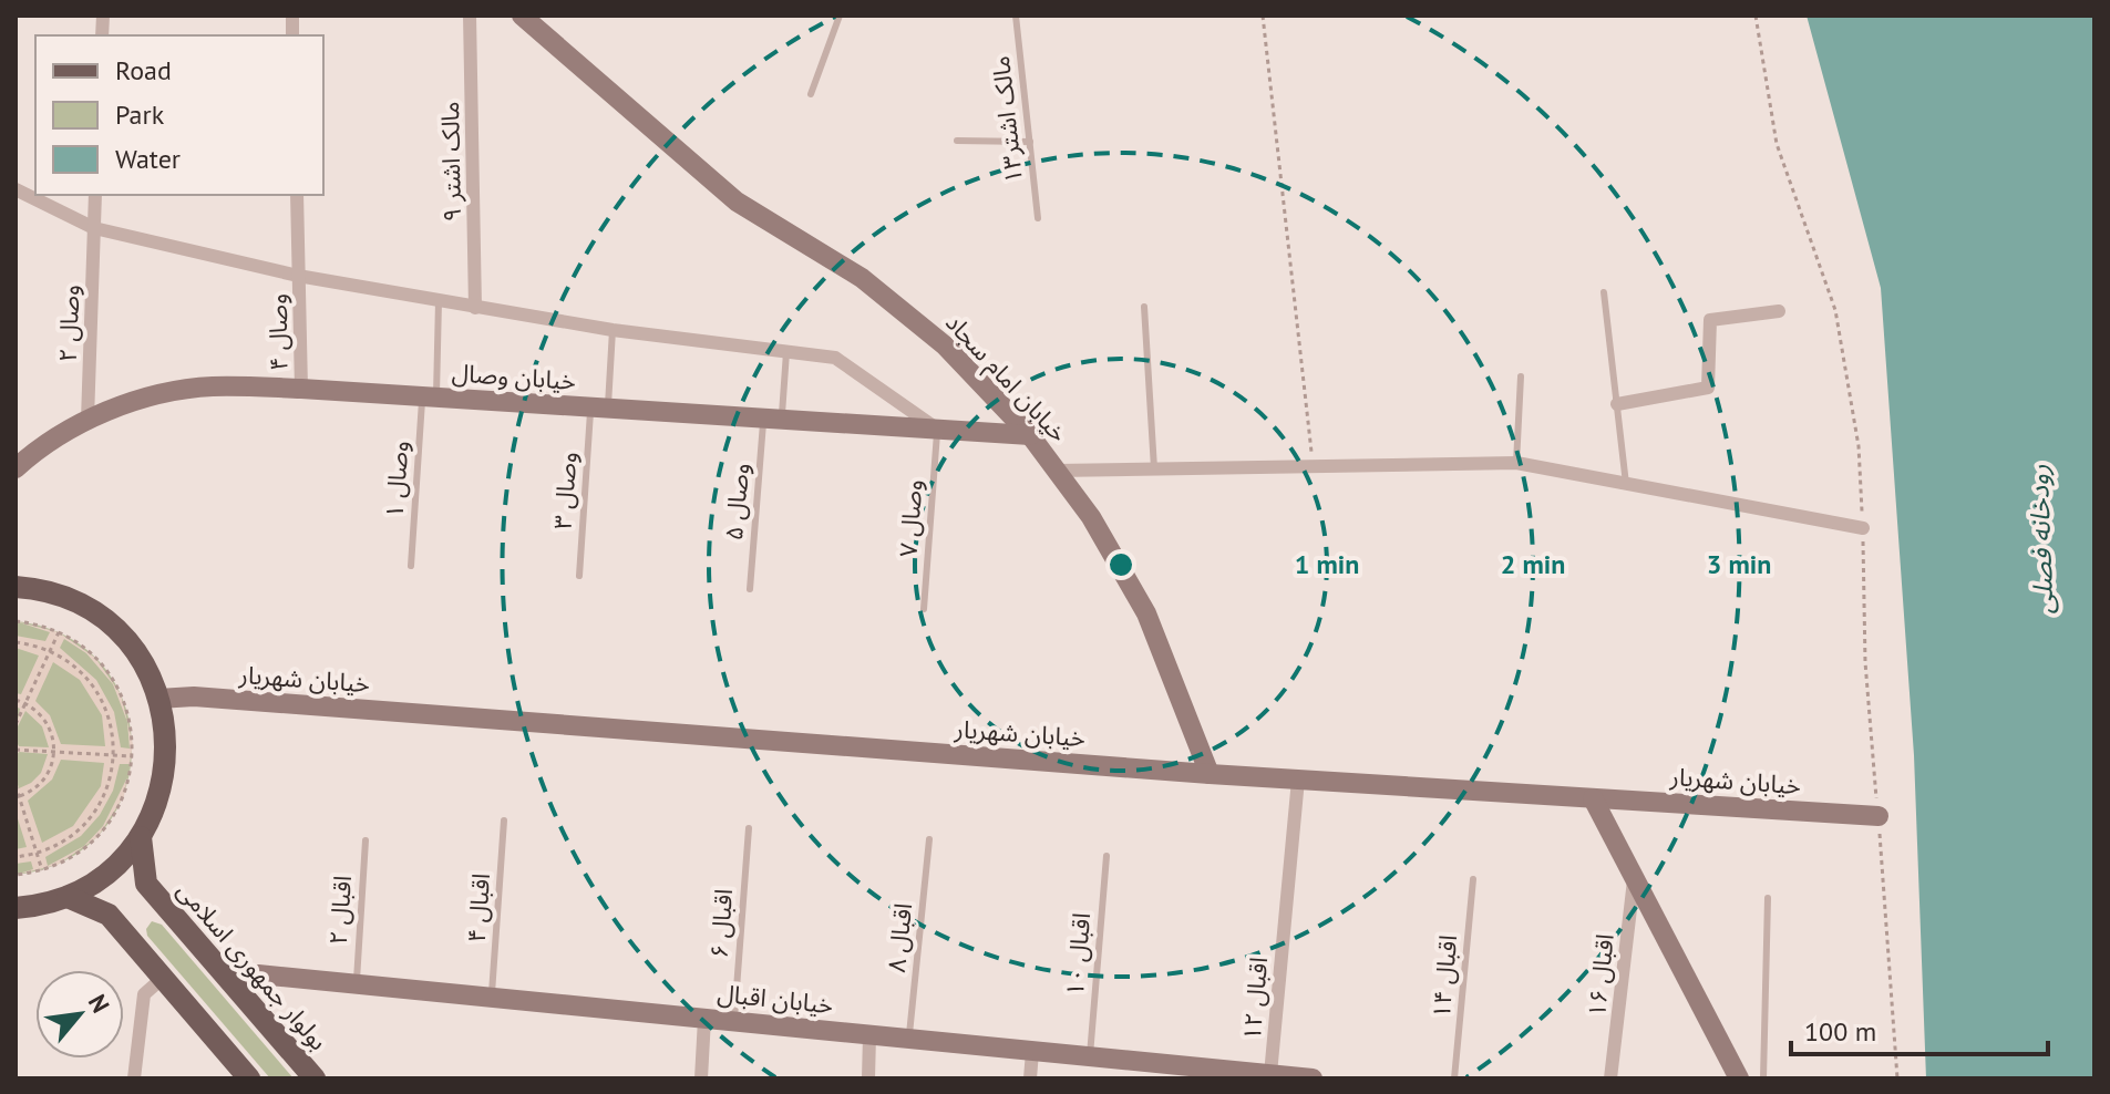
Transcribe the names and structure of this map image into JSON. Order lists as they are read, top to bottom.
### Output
{
  "streets": {
    "main road": ["بولوار جمهوری اسلامی"],
    "street": [
      "مالک اشتر ۹",
      "وصال ۲",
      "وصال ۴",
      "خیابان وصال",
      "خیابان امام سجاد",
      "خیابان شهریار",
      "اقبال ۱۶",
      "خیابان اقبال",
      "اقبال ۱۲"
    ],
    "lane": [
      "مالک اشتر۱۳",
      "وصال ۱",
      "وصال ۳",
      "وصال ۵",
      "وصال ۷",
      "اقبال ۴",
      "اقبال ۲",
      "اقبال ۶",
      "اقبال ۸",
      "اقبال ۱۰",
      "اقبال ۱۴"
    ]
  },
  "crossings": [
    ["وصال ۲", "خیابان وصال"],
    ["وصال ۴", "خیابان وصال"],
    ["خیابان وصال", "خیابان امام سجاد"],
    ["خیابان وصال", "وصال ۱"],
    ["خیابان وصال", "وصال ۳"],
    ["خیابان وصال", "وصال ۵"],
    ["خیابان وصال", "وصال ۷"],
    ["خیابان امام سجاد", "خیابان شهریار"],
    ["خیابان شهریار", "اقبال ۱۲"],
    ["اقبال ۴", "خیابان اقبال"],
    ["اقبال ۲", "خیابان اقبال"],
    ["اقبال ۶", "خیابان اقبال"],
    ["اقبال ۸", "خیابان اقبال"],
    ["اقبال ۱۰", "خیابان اقبال"],
    ["بولوار جمهوری اسلامی", "خیابان اقبال"],
    ["خیابان اقبال", "اقبال ۱۲"]
  ],
  "water": ["رودخانه فصلی"],
  "legend": ["Road", "Park", "Water"],
  "scale_bar": "100 m",
  "north": "top right",
  "rings": ["1 min", "2 min", "3 min"]
}
